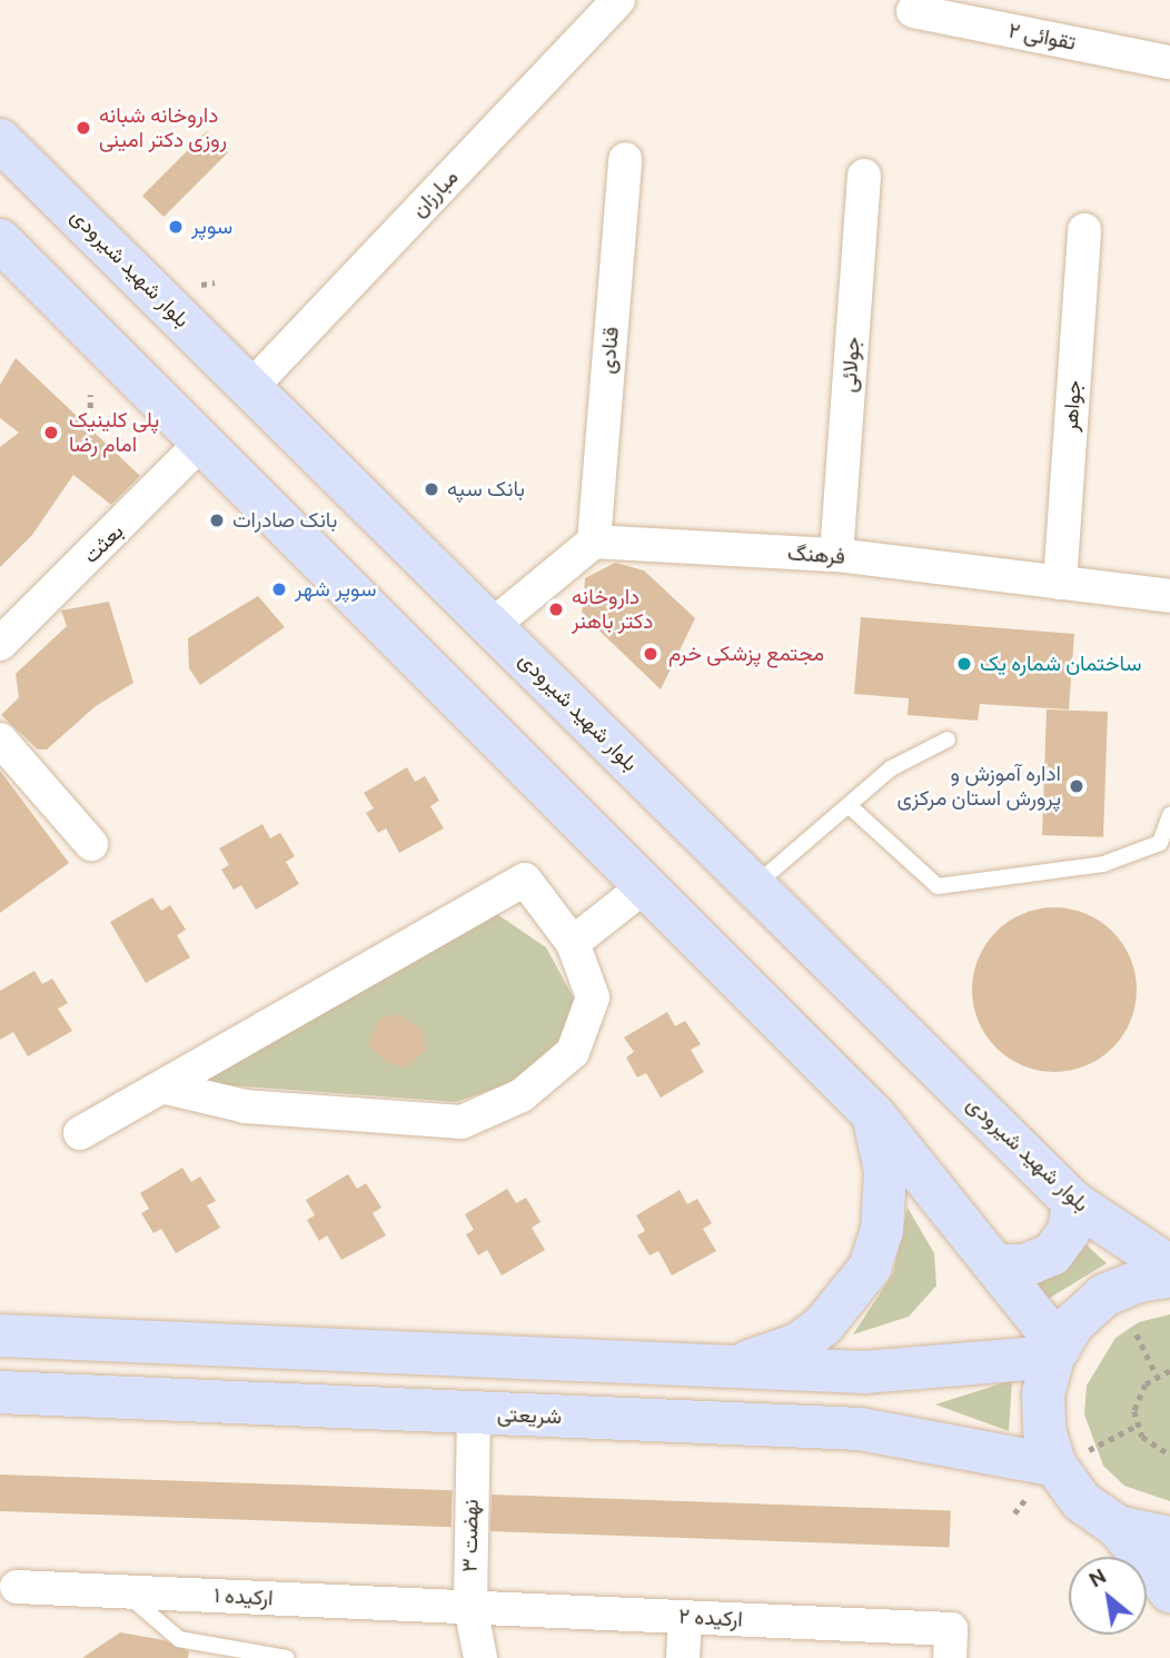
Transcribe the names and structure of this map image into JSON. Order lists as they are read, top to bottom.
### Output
{
  "streets": {
    "main road": ["بلوار شهید شیرودی", "شریعتی"],
    "street": [
      "تقوائی ۲",
      "مبارزان",
      "قنادی",
      "جولائی",
      "جواهر",
      "بعثت",
      "فرهنگ",
      "نهضت ۳",
      "ارکیده ۱",
      "ارکیده ۲"
    ]
  },
  "crossings": [
    ["مبارزان", "بلوار شهید شیرودی"],
    ["قنادی", "فرهنگ"],
    ["جولائی", "فرهنگ"],
    ["جواهر", "فرهنگ"],
    ["شریعتی", "نهضت ۳"],
    ["نهضت ۳", "ارکیده ۱"],
    ["نهضت ۳", "ارکیده ۲"],
    ["ارکیده ۱", "ارکیده ۲"]
  ],
  "places": [
    "داروخانه شبانه روزی دکتر امینی",
    "سوپر",
    "پلی کلینیک امام رضا",
    "بانک سپه",
    "بانک صادرات",
    "سوپر شهر",
    "داروخانه دکتر باهنر",
    "مجتمع پزشکی خرم",
    "ساختمان شماره یک",
    "اداره آموزش و پرورش استان مرکزی"
  ],
  "north": "top left"
}
